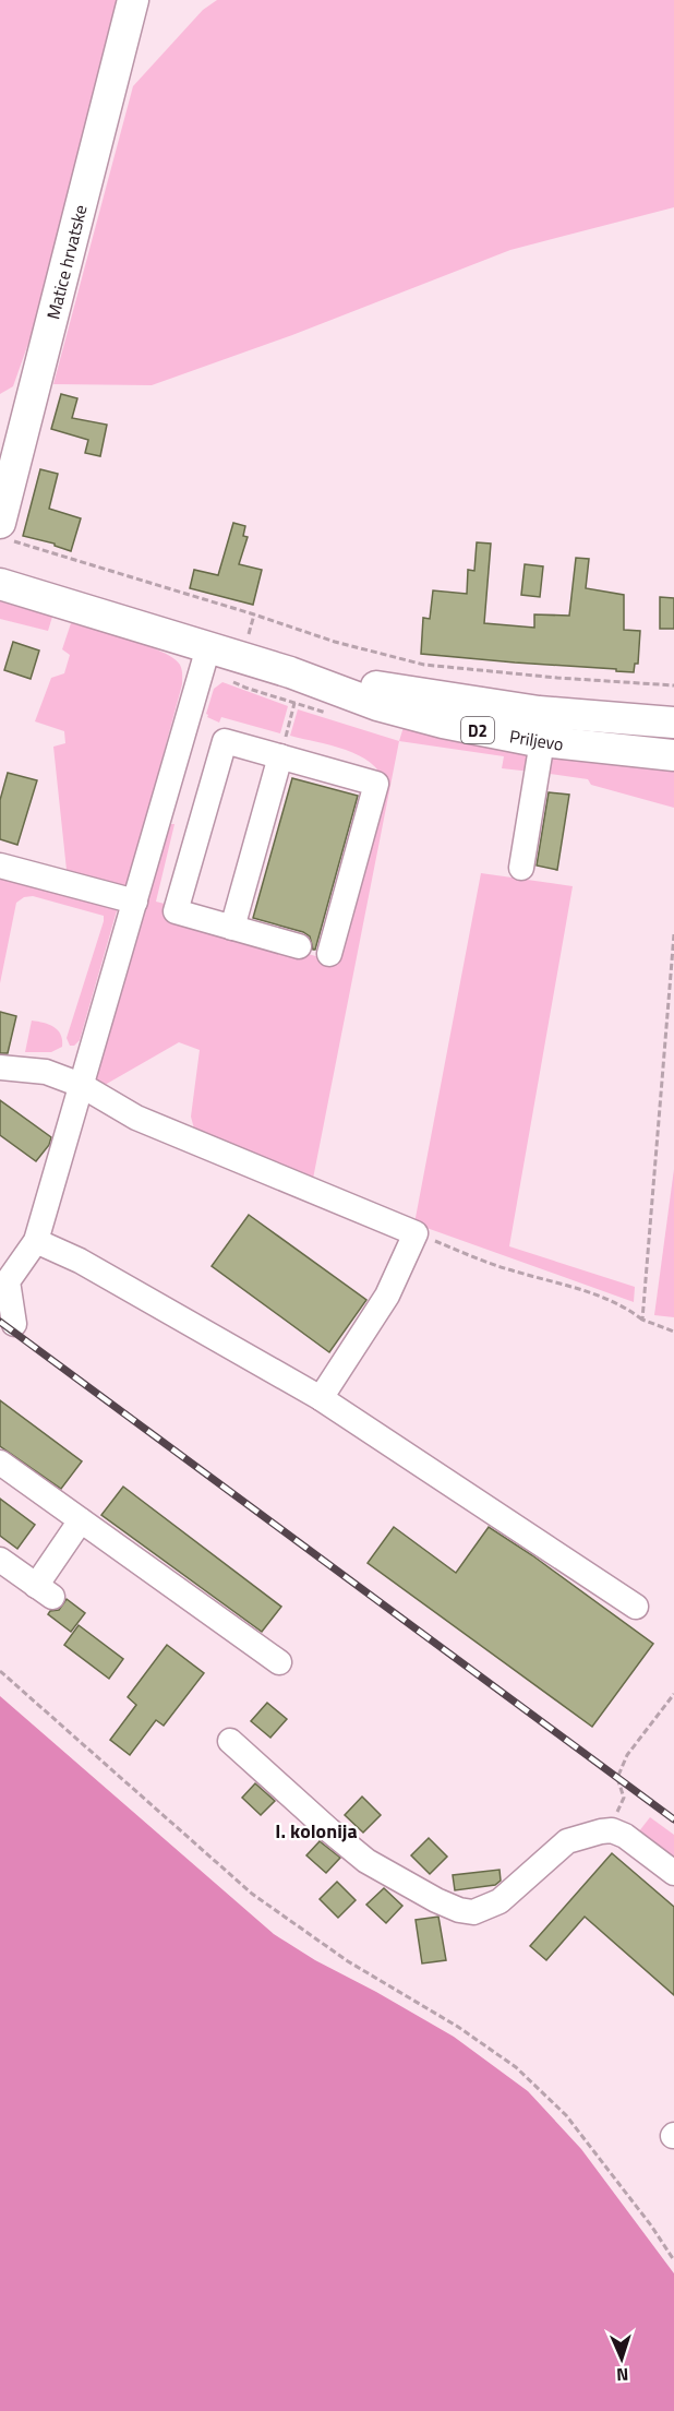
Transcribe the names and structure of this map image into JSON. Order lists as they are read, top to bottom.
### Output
{
  "streets": {
    "main road": ["Matice hrvatske", "D2", "Priljevo"]
  },
  "districts": ["I. kolonija"],
  "north": "bottom"
}
